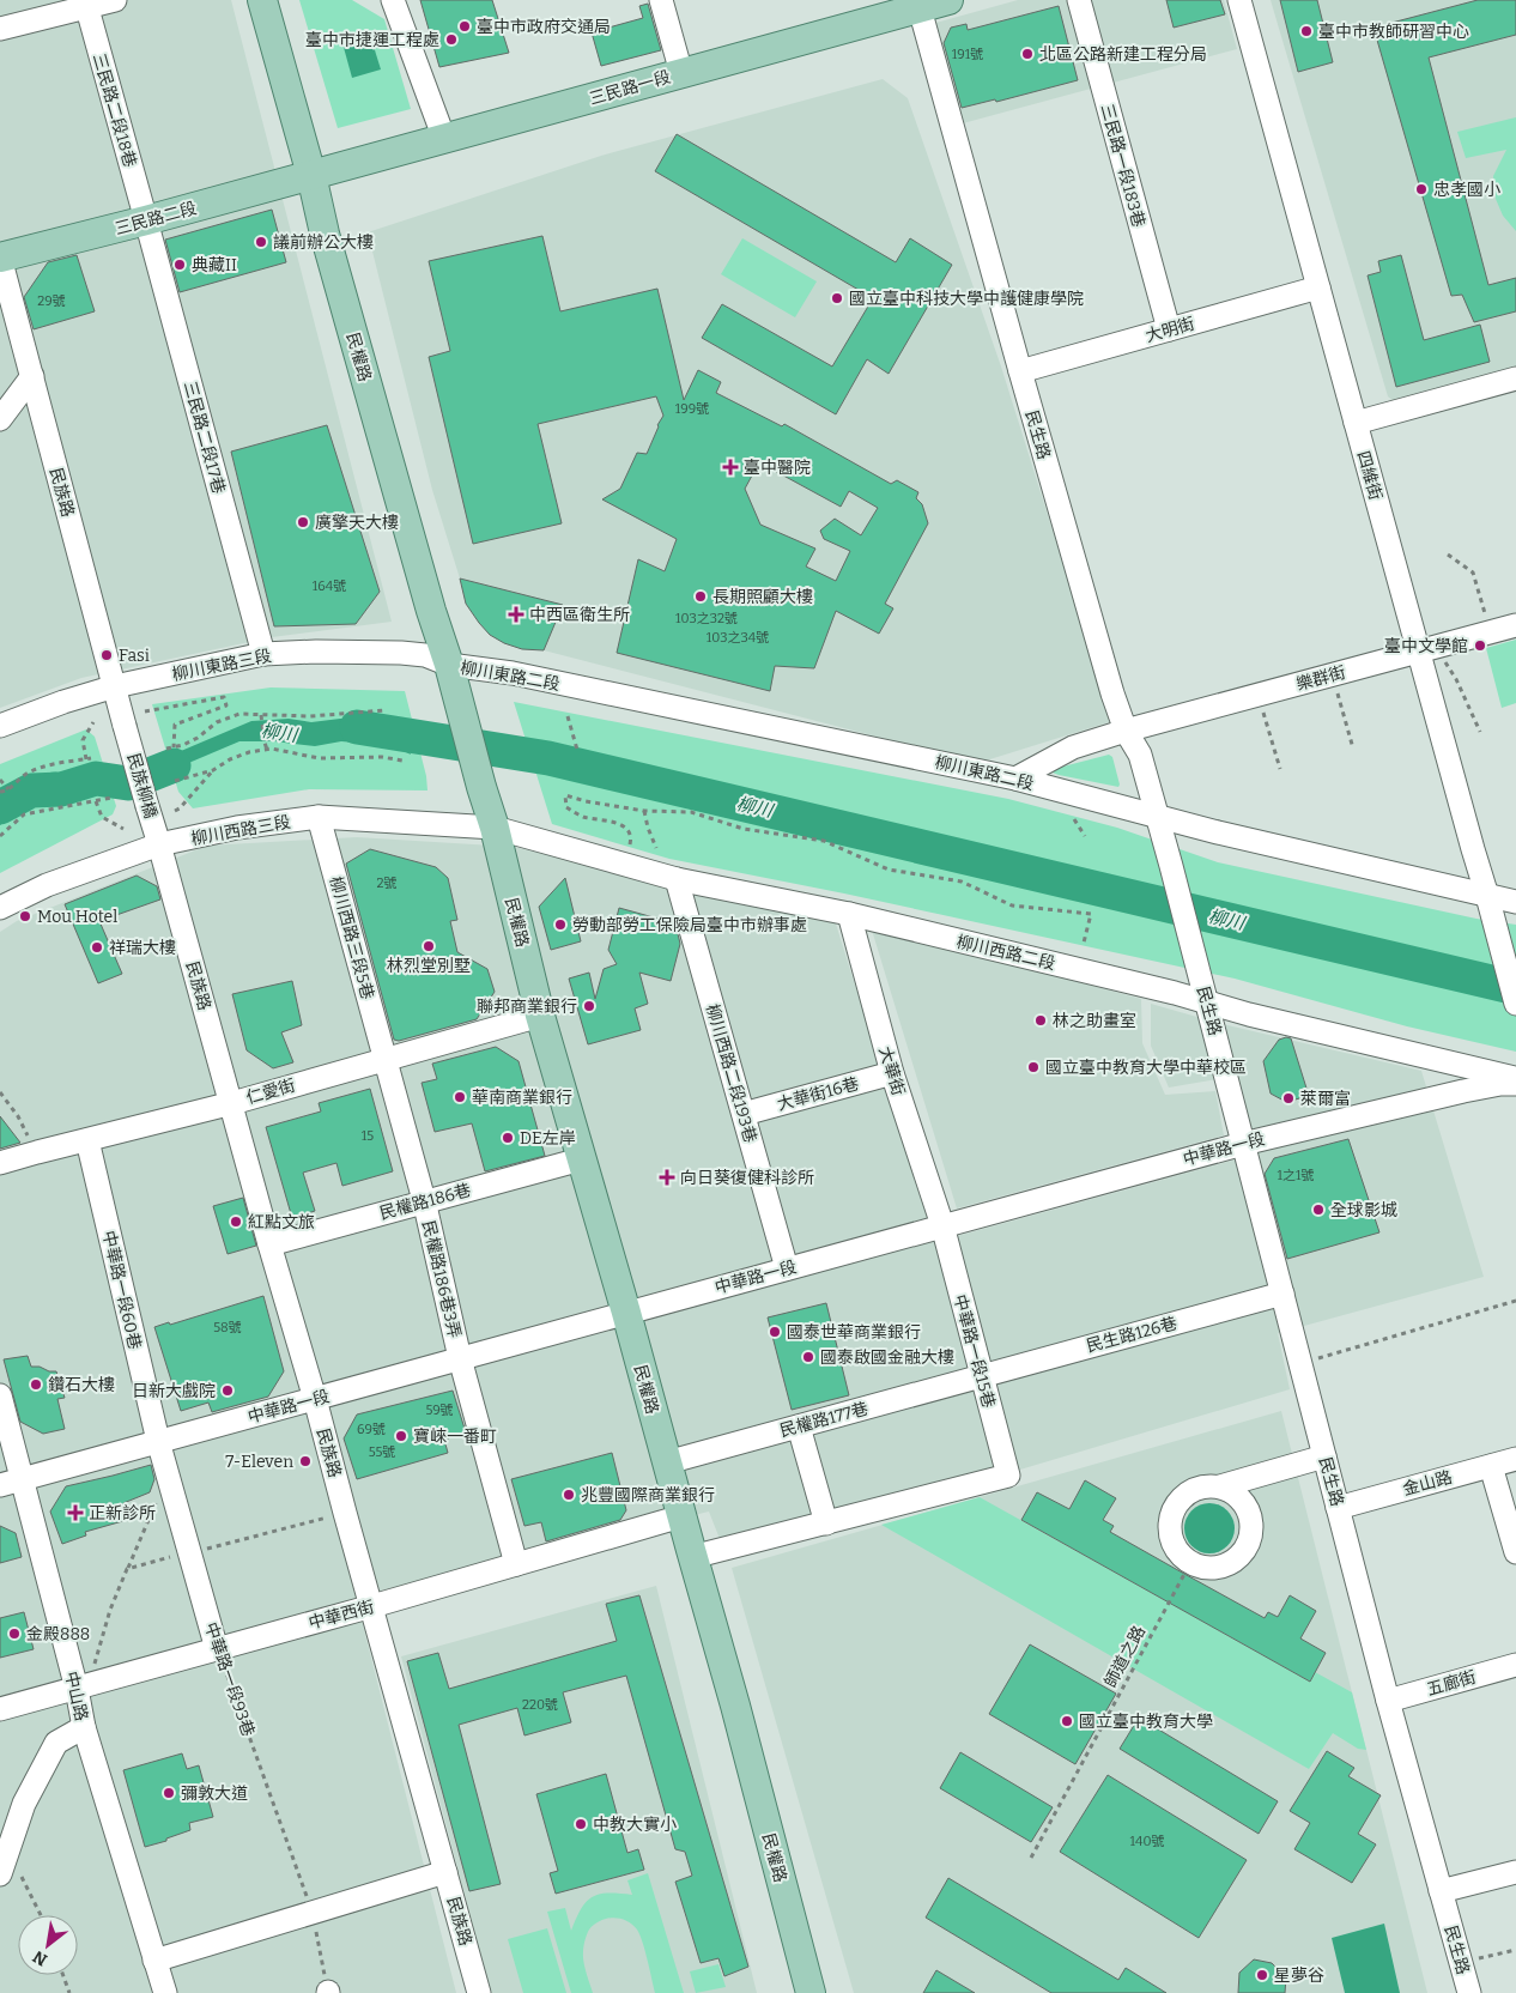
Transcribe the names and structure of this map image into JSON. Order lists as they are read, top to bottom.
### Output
{
  "streets": {
    "main road": ["三民路一段", "三民路二段", "民權路"],
    "street": [
      "三民路二段18巷",
      "三民路一段183巷",
      "大明街",
      "民生路",
      "三民路二段17巷",
      "四維街",
      "民族路",
      "柳川東路三段",
      "柳川東路二段",
      "樂群街",
      "民族柳橋",
      "柳川西路三段",
      "柳川西路三段5巷",
      "柳川西路二段",
      "大華街",
      "柳川西路二段193巷",
      "仁愛街",
      "大華街16巷",
      "中華路一段",
      "民權路186巷",
      "民權路186巷3弄",
      "中華路一段60巷",
      "民生路126巷",
      "中華路一段15巷",
      "民權路177巷",
      "金山路",
      "中華西街",
      "中華路一段93巷",
      "五廊街",
      "中山路"
    ],
    "path": ["師道之路"]
  },
  "crossings": [
    ["三民路一段", "三民路二段"],
    ["三民路一段", "民權路"],
    ["三民路一段", "民生路"],
    ["三民路二段18巷", "三民路二段"],
    ["三民路二段18巷", "三民路二段17巷"],
    ["三民路一段183巷", "大明街"],
    ["三民路二段", "民權路"],
    ["三民路二段", "三民路二段17巷"],
    ["三民路二段", "民族路"],
    ["大明街", "民生路"],
    ["大明街", "四維街"],
    ["民權路", "柳川東路三段"],
    ["民權路", "柳川東路二段"],
    ["民權路", "柳川西路三段"],
    ["民權路", "柳川西路二段"],
    ["民權路", "仁愛街"],
    ["民權路", "中華路一段"],
    ["民權路", "民權路186巷"],
    ["民權路", "民權路177巷"],
    ["民權路", "中華西街"],
    ["民生路", "柳川東路二段"],
    ["民生路", "樂群街"],
    ["民生路", "柳川西路二段"],
    ["民生路", "中華路一段"],
    ["民生路", "民生路126巷"],
    ["民生路", "金山路"],
    ["民生路", "五廊街"],
    ["三民路二段17巷", "柳川東路三段"],
    ["四維街", "柳川東路二段"],
    ["四維街", "樂群街"],
    ["民族路", "柳川東路三段"],
    ["民族路", "民族柳橋"],
    ["民族路", "柳川西路三段"],
    ["民族路", "仁愛街"],
    ["民族路", "中華路一段"],
    ["民族路", "民權路186巷"],
    ["民族路", "中華西街"],
    ["柳川東路三段", "柳川東路二段"],
    ["柳川東路二段", "樂群街"],
    ["民族柳橋", "柳川西路三段"],
    ["柳川西路三段", "柳川西路三段5巷"],
    ["柳川西路三段", "柳川西路二段"],
    ["柳川西路三段5巷", "仁愛街"],
    ["柳川西路三段5巷", "民權路186巷"],
    ["柳川西路三段5巷", "民權路186巷3弄"],
    ["柳川西路二段", "大華街"],
    ["柳川西路二段", "柳川西路二段193巷"],
    ["大華街", "大華街16巷"],
    ["大華街", "中華路一段"],
    ["大華街", "中華路一段15巷"],
    ["柳川西路二段193巷", "大華街16巷"],
    ["柳川西路二段193巷", "中華路一段"],
    ["仁愛街", "中華路一段60巷"],
    ["中華路一段", "民權路186巷3弄"],
    ["中華路一段", "中華路一段60巷"],
    ["中華路一段", "中華路一段15巷"],
    ["中華路一段", "中華路一段93巷"],
    ["中華路一段", "中山路"],
    ["民權路186巷", "民權路186巷3弄"],
    ["民權路186巷3弄", "中華西街"],
    ["中華路一段60巷", "中華路一段93巷"],
    ["民生路126巷", "中華路一段15巷"],
    ["民生路126巷", "民權路177巷"],
    ["中華路一段15巷", "民權路177巷"],
    ["中華西街", "中華路一段93巷"],
    ["中華西街", "中山路"]
  ],
  "water": ["柳川"],
  "places": {
    "other": [
      "臺中市政府交通局",
      "臺中市教師研習中心",
      "臺中市捷運工程處",
      "北區公路新建工程分局",
      "忠孝國小",
      "議前辦公大樓",
      "典藏II",
      "國立臺中科技大學中護健康學院",
      "廣擎天大樓",
      "長期照顧大樓",
      "臺中文學館",
      "Fasi",
      "Mou Hotel",
      "勞動部勞工保險局臺中市辦事處",
      "林烈堂別墅",
      "祥瑞大樓",
      "聯邦商業銀行",
      "林之助畫室",
      "國立臺中教育大學中華校區",
      "華南商業銀行",
      "萊爾富",
      "DE左岸",
      "全球影城",
      "紅點文旅",
      "國泰世華商業銀行",
      "國泰啟國金融大樓",
      "鑽石大樓",
      "日新大戲院",
      "寶崍一番町",
      "7-Eleven",
      "兆豐國際商業銀行",
      "金殿888",
      "國立臺中教育大學",
      "彌敦大道",
      "中教大實小",
      "星夢谷"
    ],
    "health": [
      "臺中醫院",
      "中西區衛生所",
      "向日葵復健科診所",
      "正新診所"
    ]
  },
  "house_numbers": [
    "191號",
    "29號",
    "199號",
    "164號",
    "103之32號",
    "103之34號",
    "2號",
    "15",
    "1之1號",
    "58號",
    "59號",
    "69號",
    "55號",
    "220號",
    "140號"
  ],
  "north": "bottom left"
}
